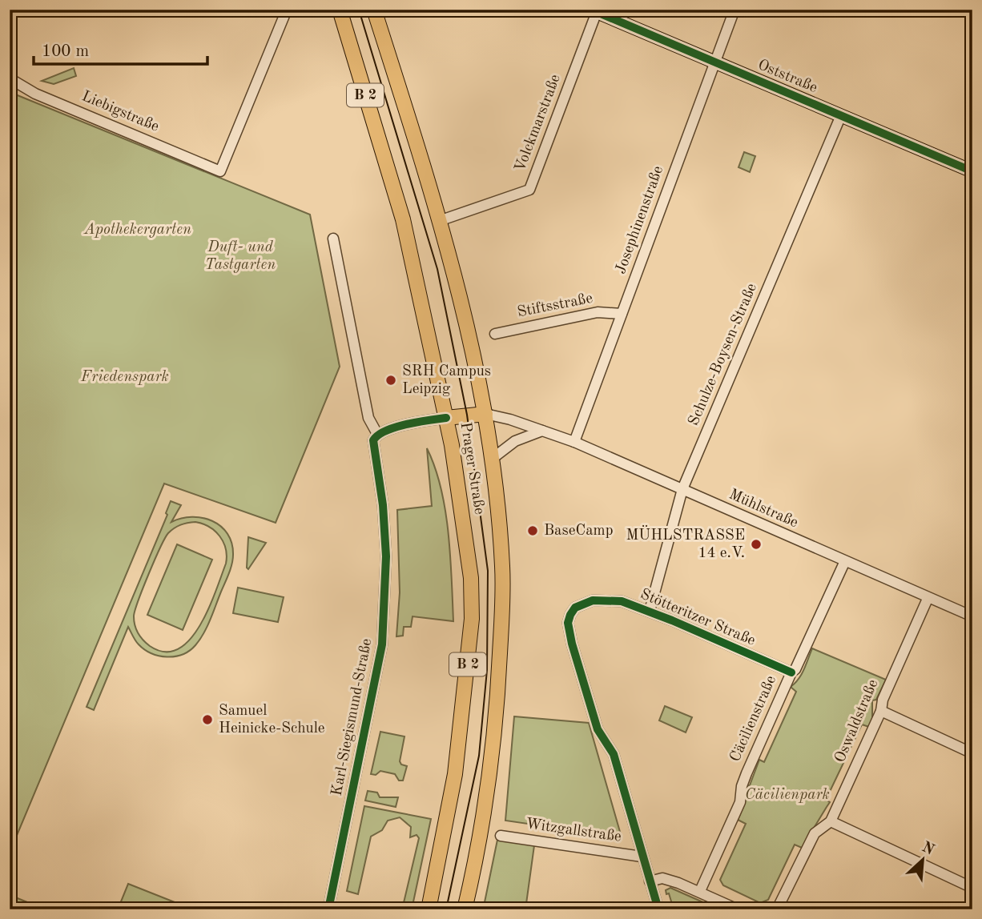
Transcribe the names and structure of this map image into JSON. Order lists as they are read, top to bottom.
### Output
{
  "streets": {
    "main road": ["B 2", "Prager Straße"],
    "street": [
      "Oststraße",
      "Liebigstraße",
      "Volckmarstraße",
      "Josephinenstraße",
      "Stiftsstraße",
      "Schulze-Boysen-Straße",
      "Mühlstraße",
      "Stötteritzer Straße",
      "Karl-Siegismund-Straße",
      "Cäcilienstraße",
      "Oswaldstraße",
      "Witzgallstraße"
    ]
  },
  "crossings": [
    ["Oststraße", "Volckmarstraße"],
    ["Oststraße", "Josephinenstraße"],
    ["Oststraße", "Schulze-Boysen-Straße"],
    ["Volckmarstraße", "Prager Straße"],
    ["Josephinenstraße", "Stiftsstraße"],
    ["Josephinenstraße", "Mühlstraße"],
    ["Schulze-Boysen-Straße", "Mühlstraße"],
    ["Schulze-Boysen-Straße", "Stötteritzer Straße"],
    ["Prager Straße", "Mühlstraße"],
    ["Mühlstraße", "Cäcilienstraße"],
    ["Mühlstraße", "Oswaldstraße"],
    ["Stötteritzer Straße", "Cäcilienstraße"],
    ["Stötteritzer Straße", "Witzgallstraße"]
  ],
  "parks": [
    "Apothekergarten",
    "Duft- und Tastgarten",
    "Friedenspark",
    "Cäcilienpark"
  ],
  "places": [
    "SRH Campus Leipzig",
    "BaseCamp",
    "MÜHLSTRASSE 14 e.V.",
    "Samuel Heinicke-Schule"
  ],
  "scale_bar": "100 m",
  "north": "top right"
}
